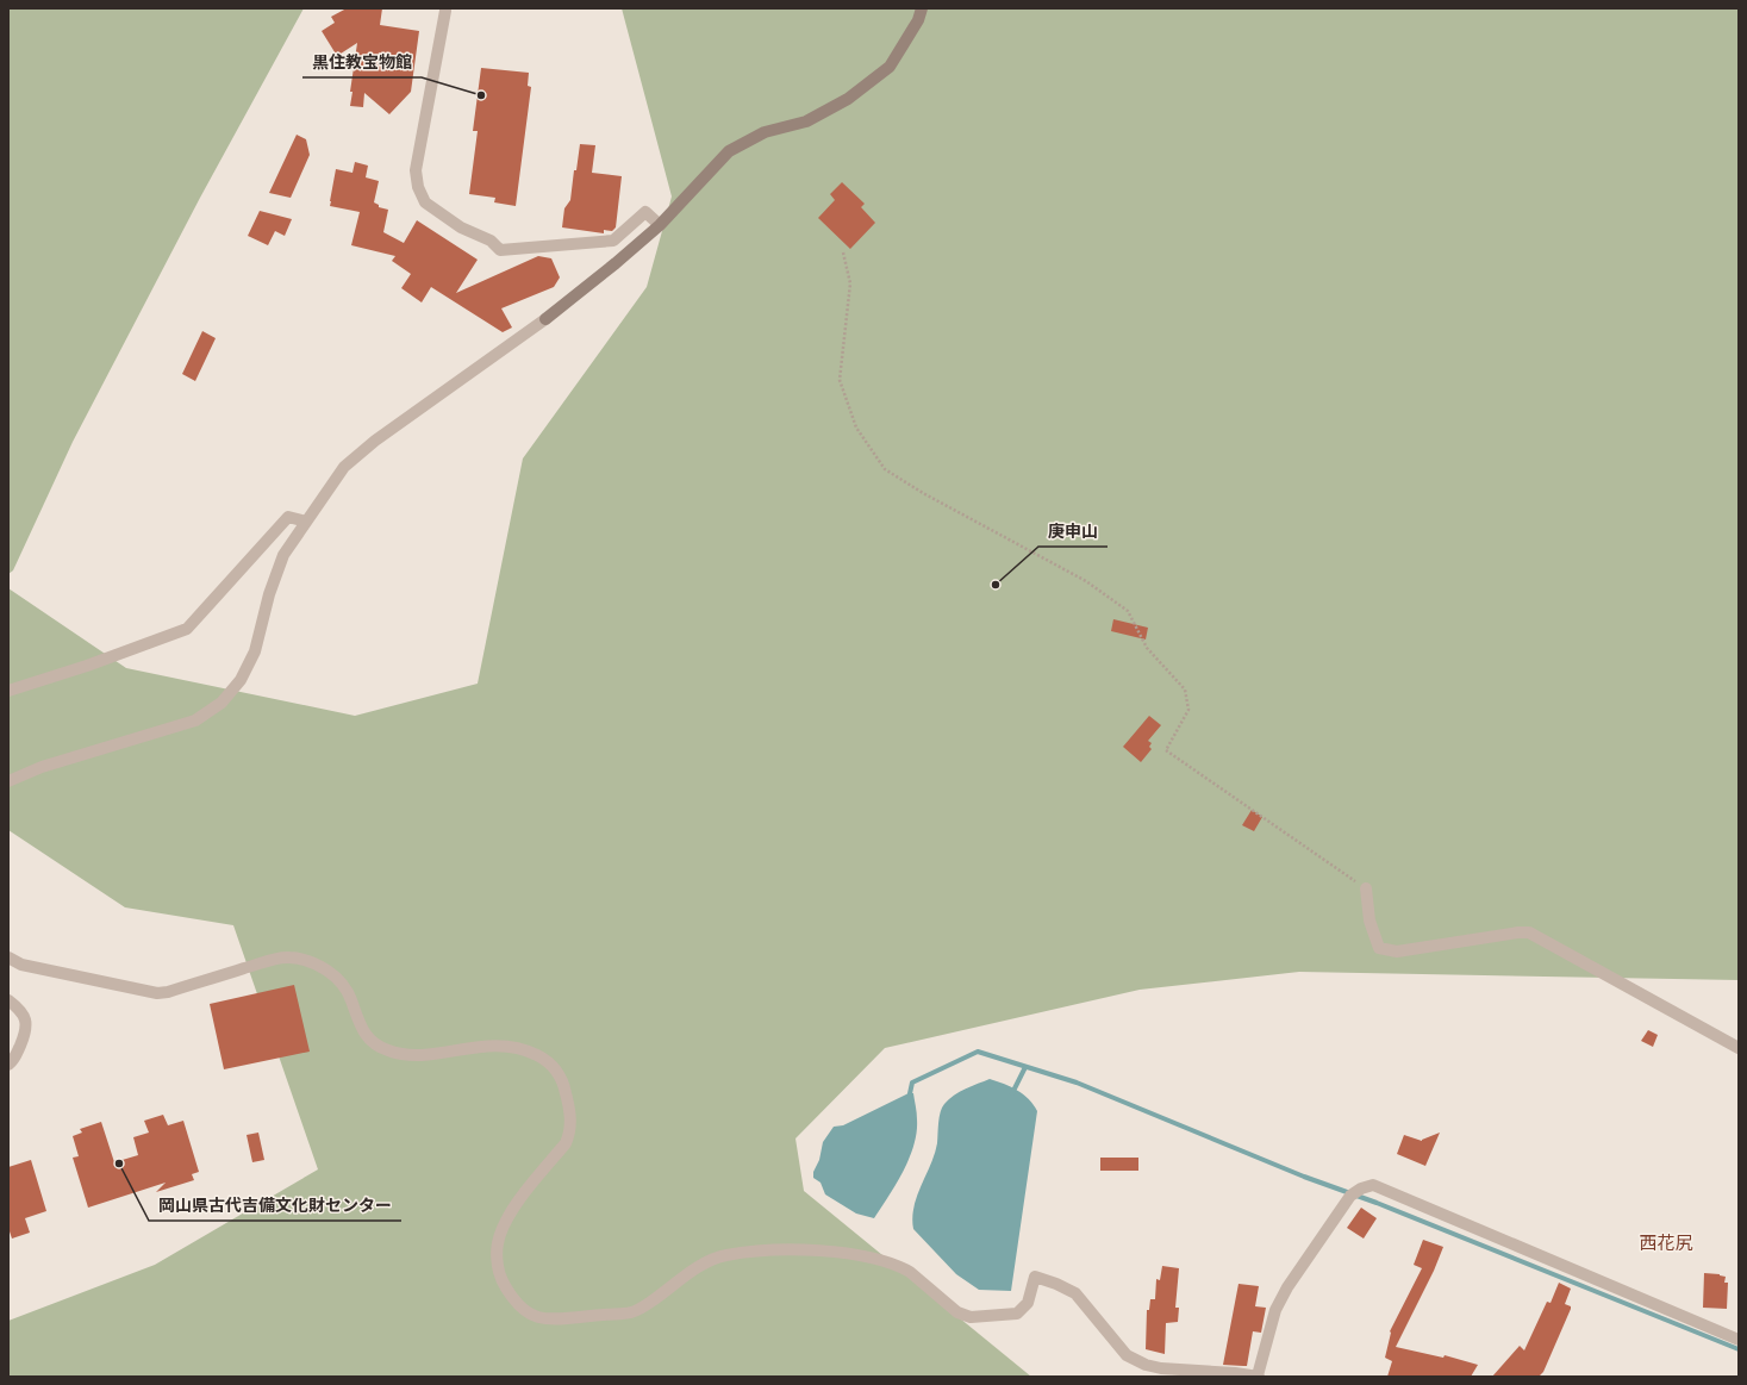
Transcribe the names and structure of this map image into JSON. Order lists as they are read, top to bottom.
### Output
{
  "districts": ["西花尻"],
  "places": ["黒住教宝物館", "庚申山", "岡山県古代吉備文化財センター"]
}
